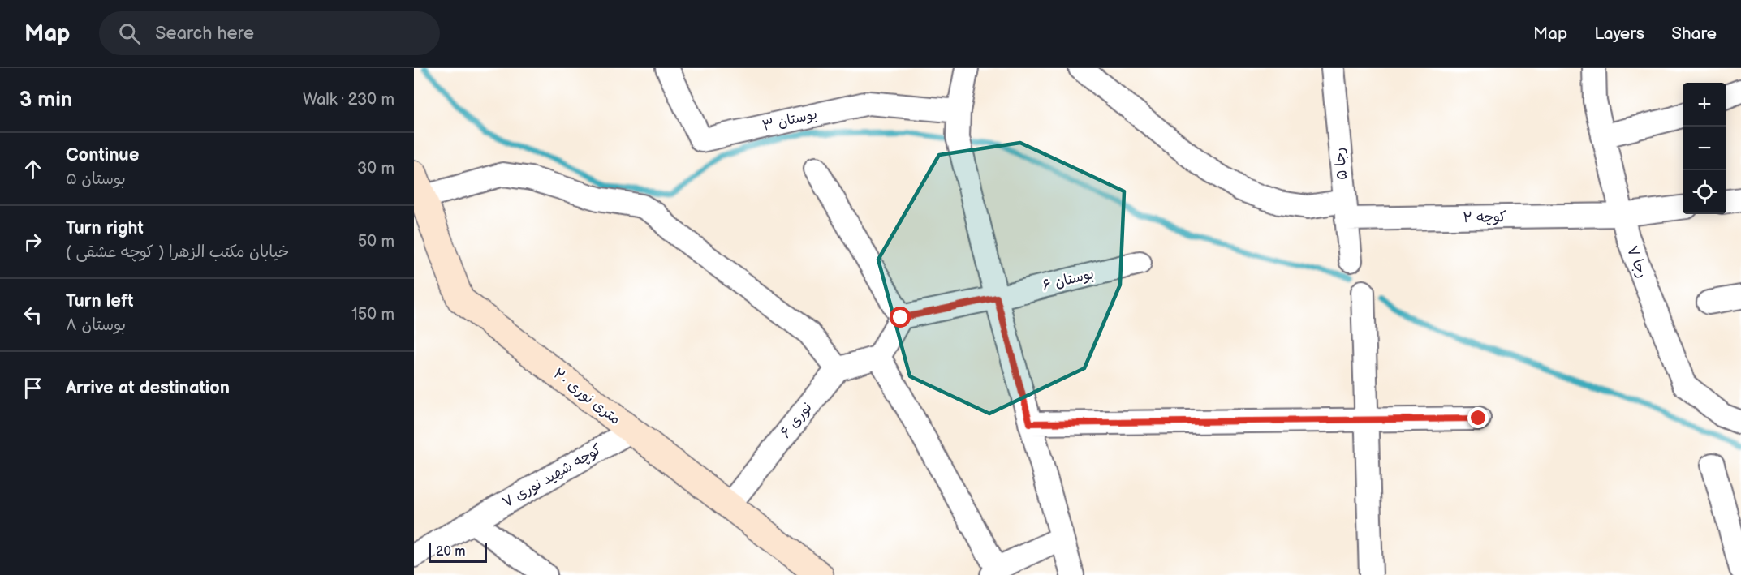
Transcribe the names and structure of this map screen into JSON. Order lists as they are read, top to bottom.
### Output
{
  "streets": {
    "main road": ["۲۰ متری نوری"],
    "street": [
      "بوستان ۳",
      "رجا ۵",
      "کوچه ۲",
      "رجا ۷",
      "بوستان ۶",
      "نوری ۶",
      "کوچه شهید نوری ۷"
    ]
  },
  "crossings": [
    ["رجا ۵", "کوچه ۲"],
    ["کوچه ۲", "رجا ۷"],
    ["۲۰ متری نوری", "نوری ۶"],
    ["۲۰ متری نوری", "کوچه شهید نوری ۷"]
  ],
  "scale_bar": "20 m",
  "page": {
    "header": "Map",
    "search": "Search here",
    "nav": ["Map", "Layers", "Share"],
    "heading": ["3 min", "Walk · 230 m"],
    "map_buttons": ["+", "−"],
    "list": [
      ["Continue", "بوستان ۵", "30 m"],
      ["Turn right", "خیابان مکتب الزهرا ( کوچه عشقی )", "50 m"],
      ["Turn left", "بوستان ۸", "150 m"],
      "Arrive at destination"
    ],
    "scale": "20 m"
  }
}
